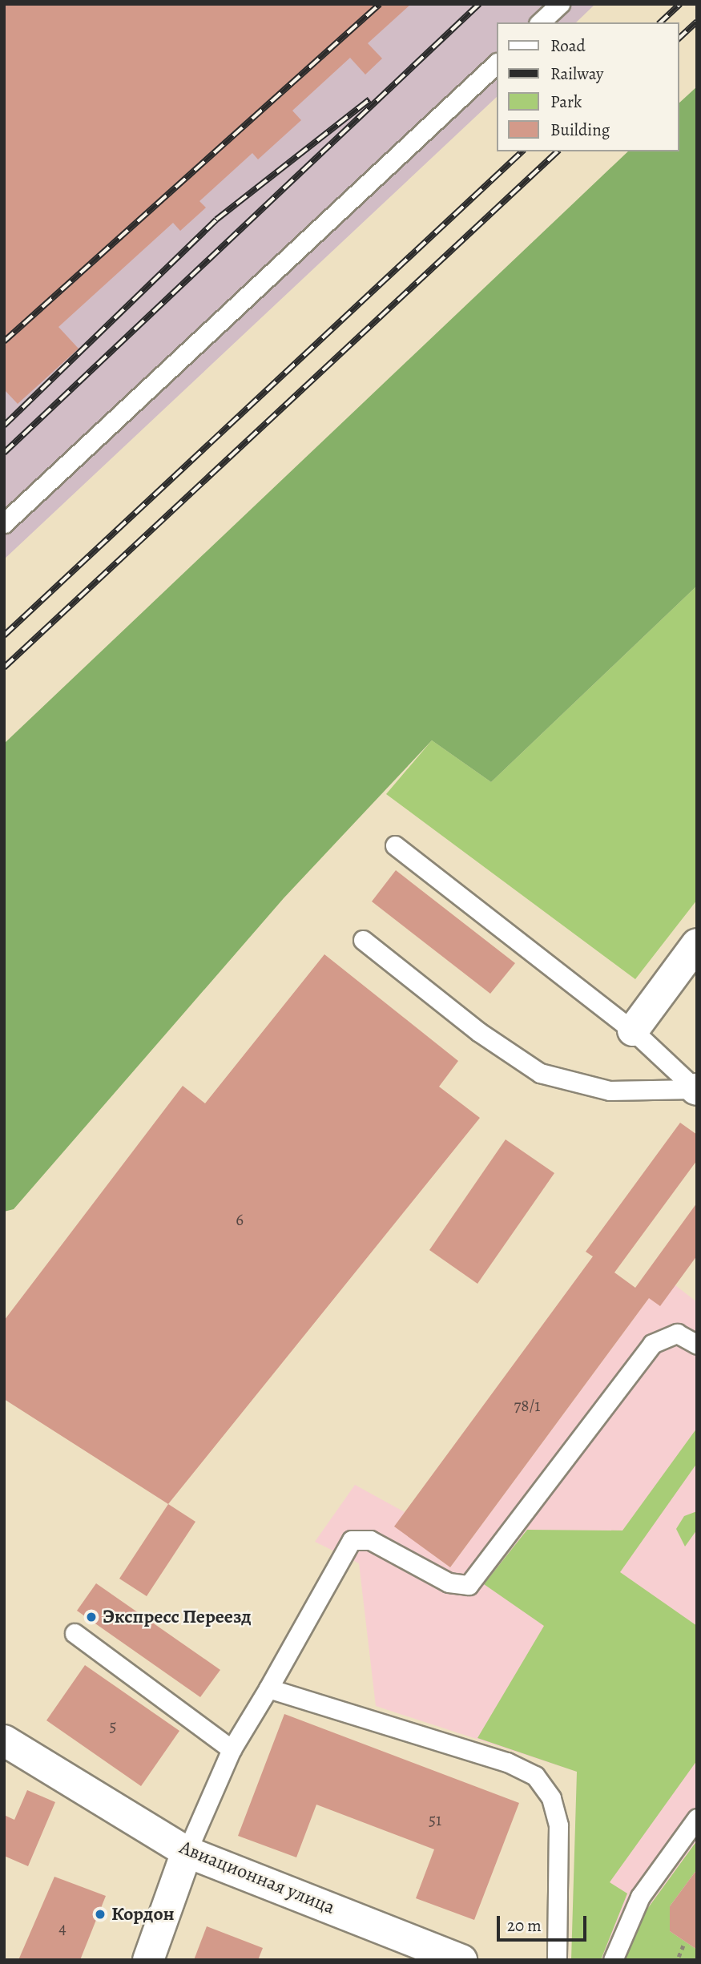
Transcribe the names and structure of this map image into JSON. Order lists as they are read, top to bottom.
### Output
{
  "streets": {
    "street": ["Авиационная улица"]
  },
  "places": ["Экспресс Переезд", "Кордон"],
  "house_numbers": [
    "6",
    "78/1",
    "5",
    "51",
    "4"
  ],
  "legend": [
    "Road",
    "Railway",
    "Park",
    "Building"
  ],
  "scale_bar": "20 m"
}
